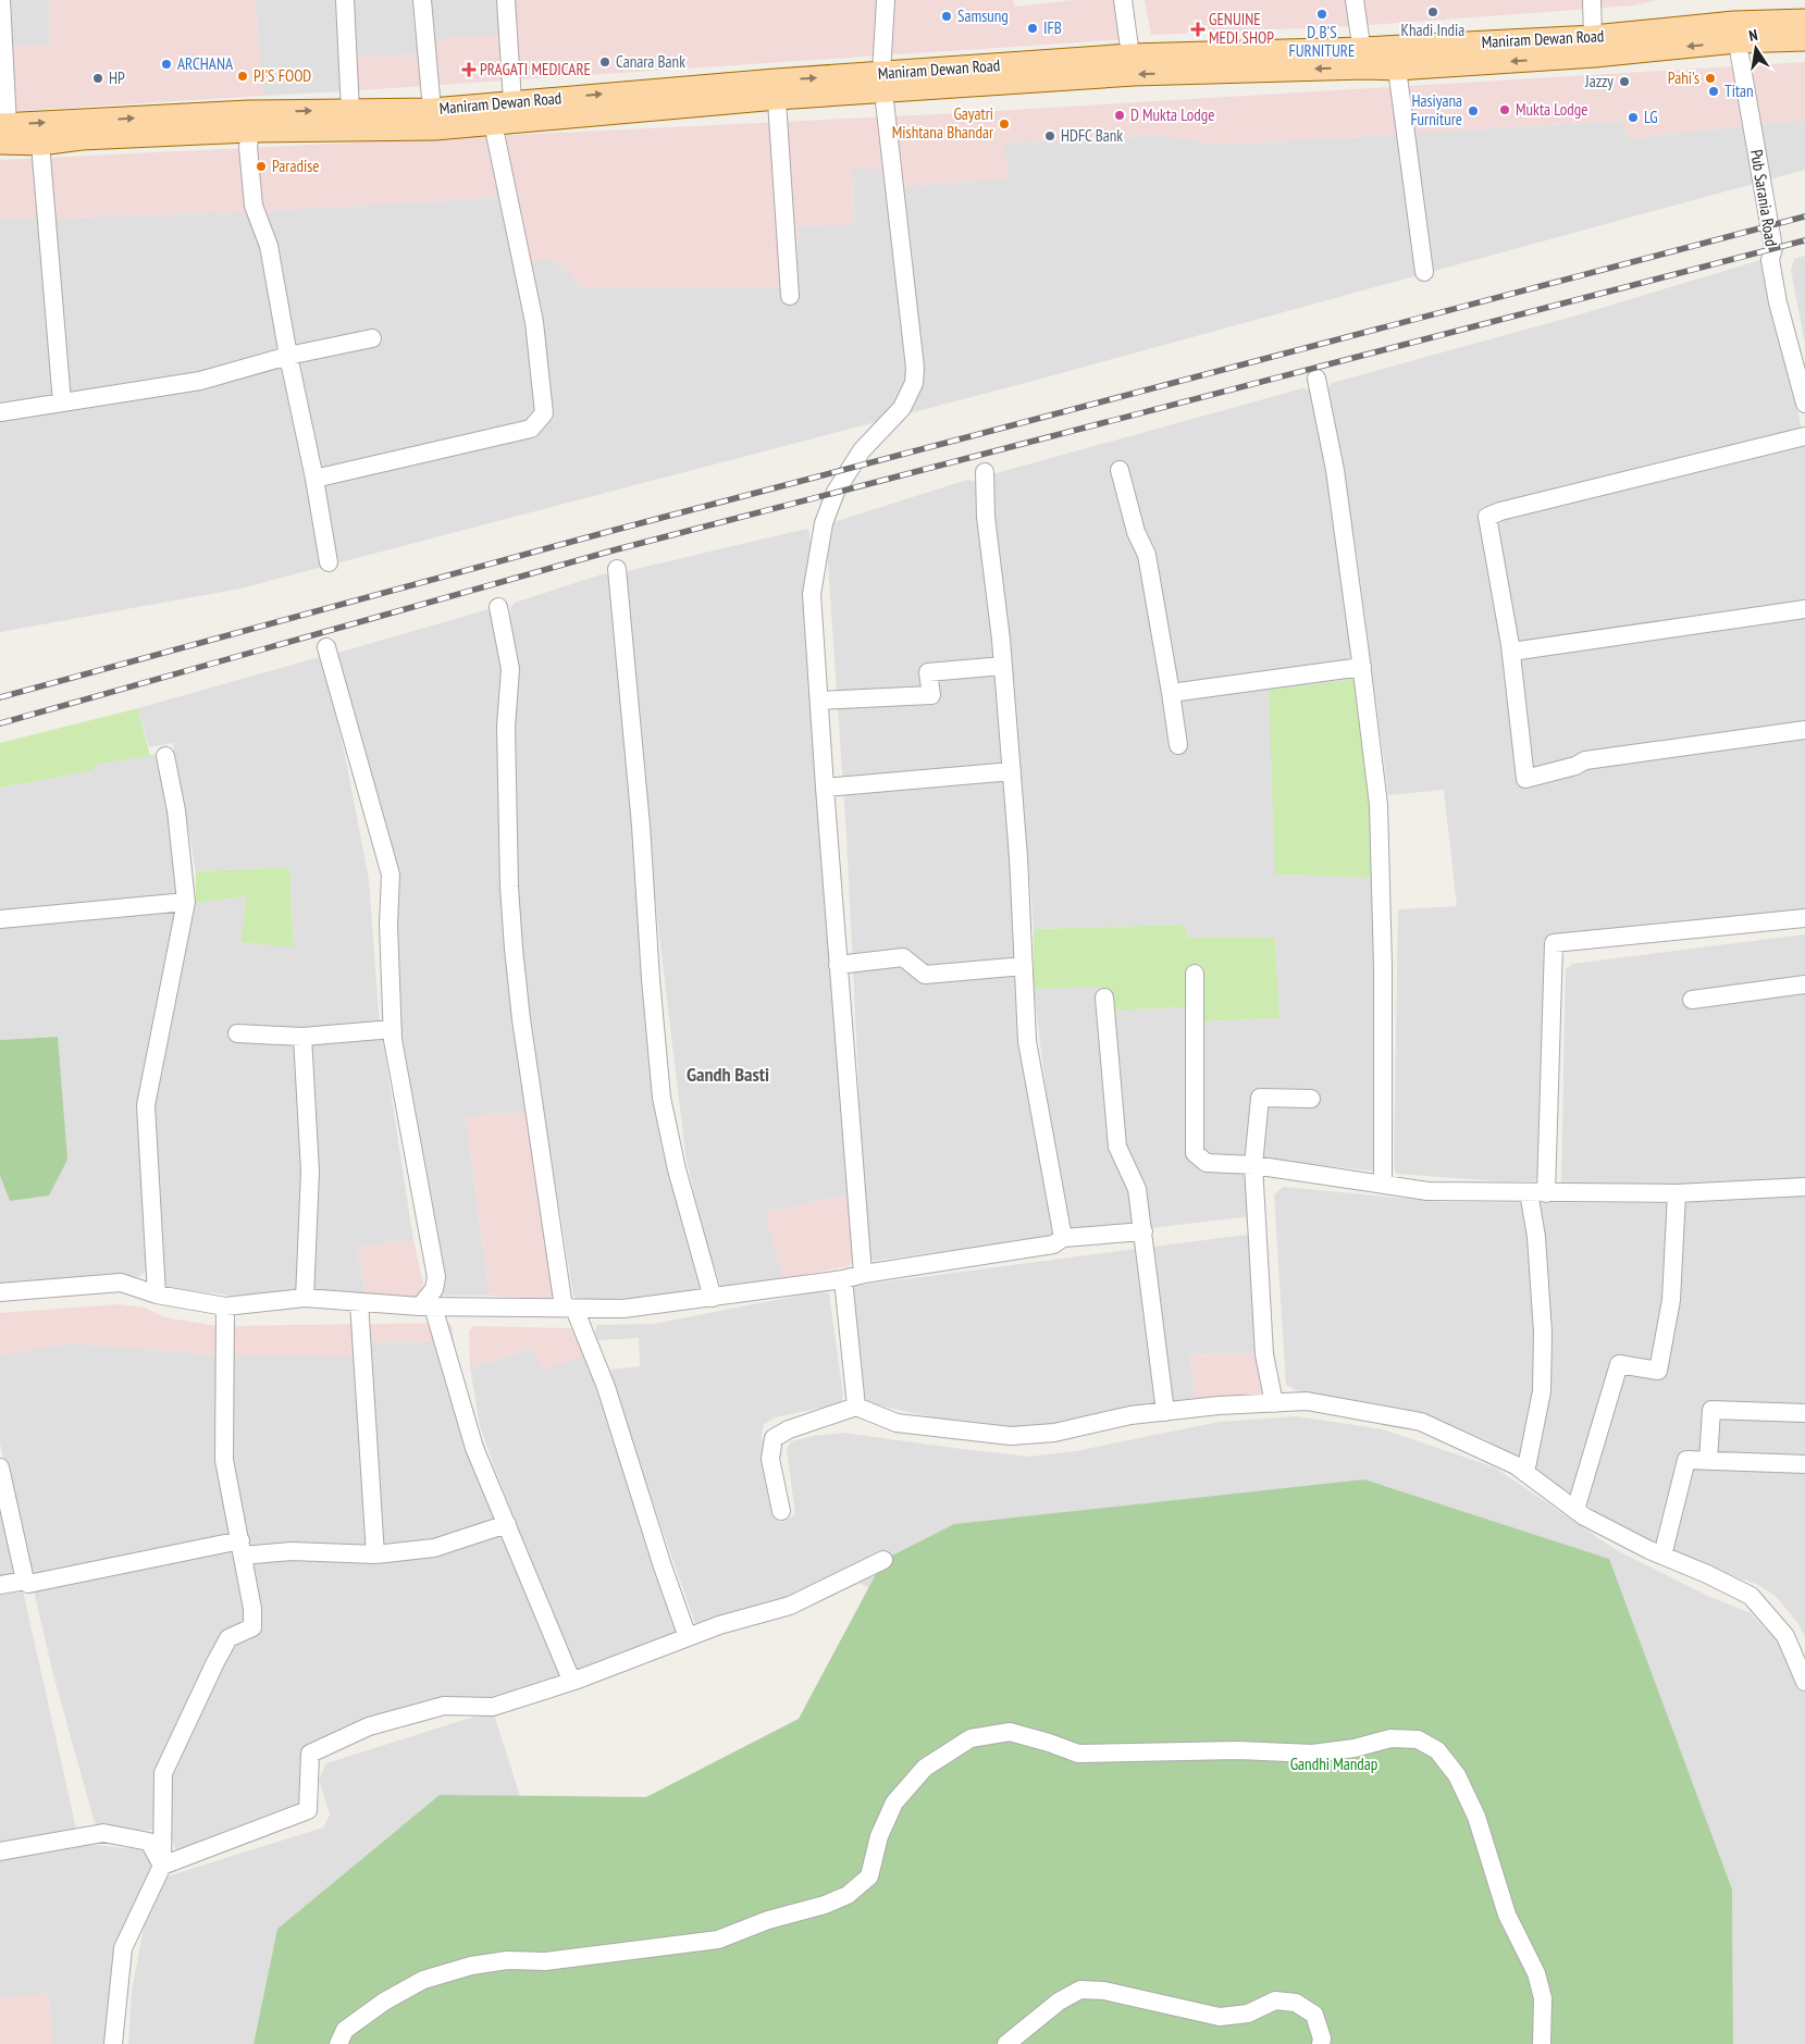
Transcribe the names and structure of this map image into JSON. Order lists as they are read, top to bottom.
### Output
{
  "streets": {
    "main road": ["Maniram Dewan Road"],
    "street": ["Pub Sarania Road"]
  },
  "crossings": [
    ["Maniram Dewan Road", "Pub Sarania Road"]
  ],
  "districts": ["Gandh Basti"],
  "parks": ["Gandhi Mandap"],
  "places": {
    "other": [
      "Khadi India",
      "D B'S FURNITURE",
      "Samsung",
      "IFB",
      "Canara Bank",
      "ARCHANA",
      "PJ'S FOOD",
      "HP",
      "Pahi's",
      "Jazzy",
      "Titan",
      "Mukta Lodge",
      "Hasiyana Furniture",
      "D Mukta Lodge",
      "LG",
      "Gayatri Mishtana Bhandar",
      "HDFC Bank",
      "Paradise"
    ],
    "health": ["GENUINE MEDI SHOP", "PRAGATI MEDICARE"]
  },
  "north": "top"
}
